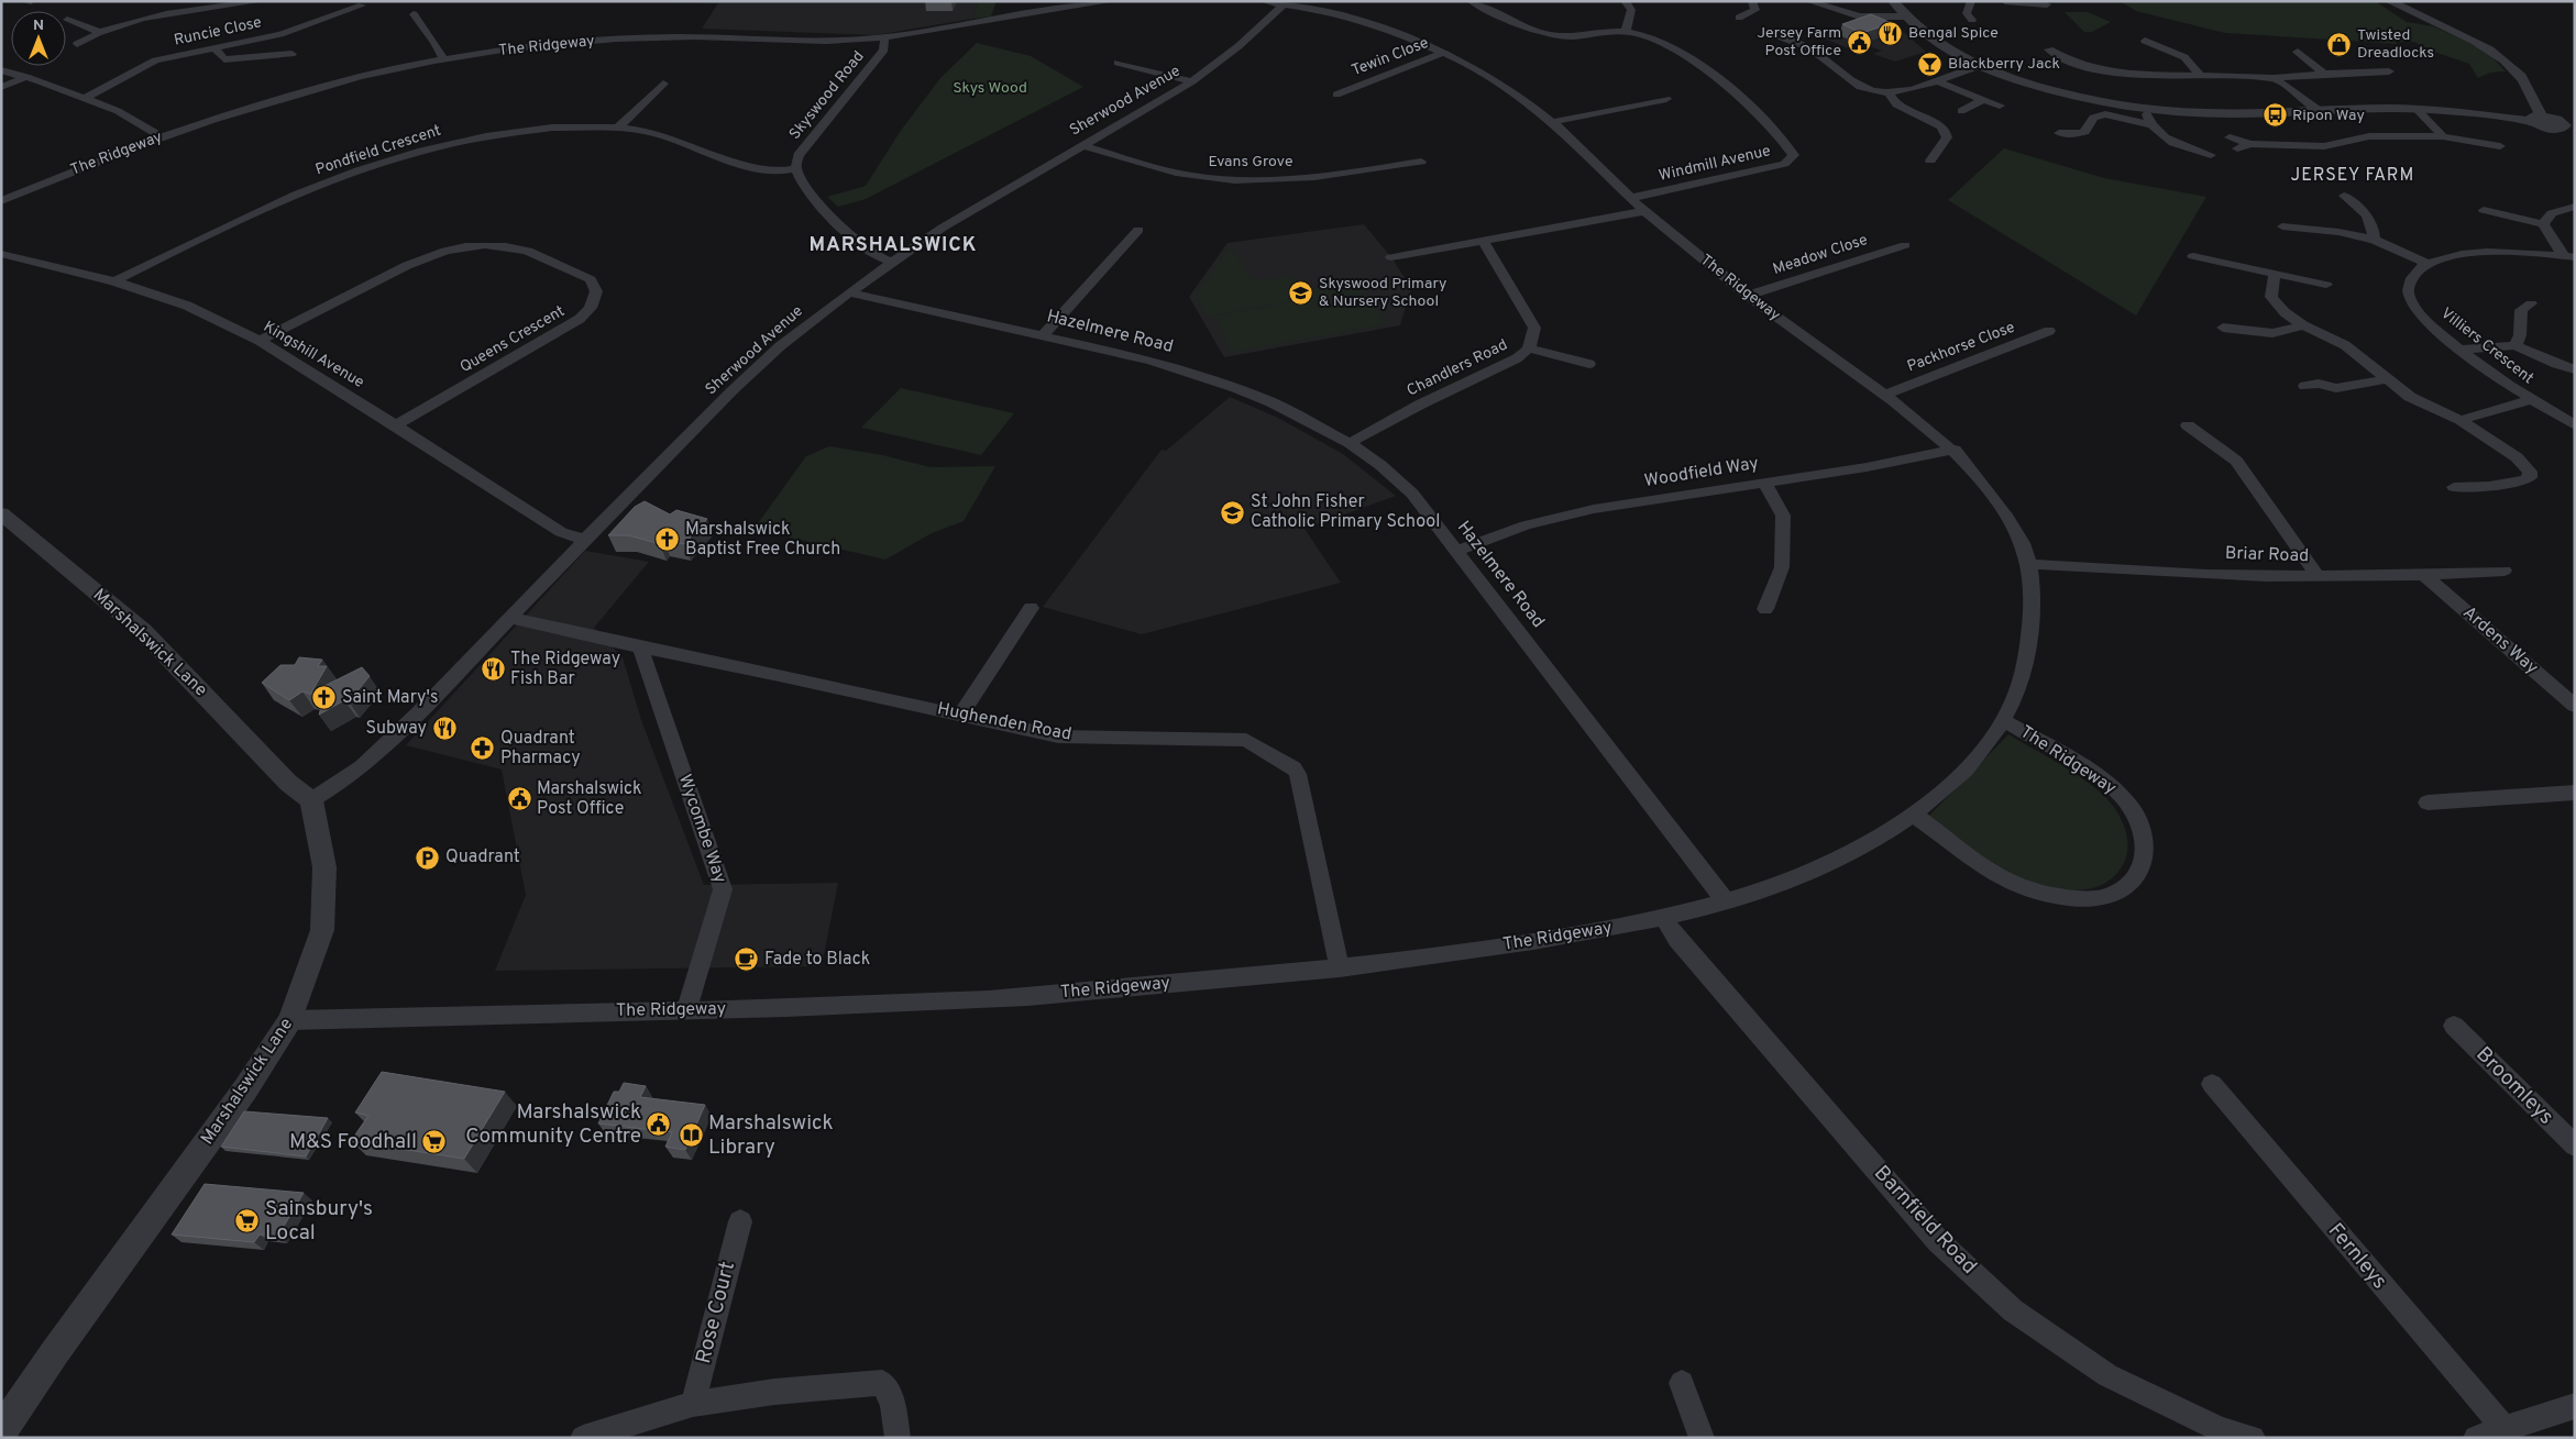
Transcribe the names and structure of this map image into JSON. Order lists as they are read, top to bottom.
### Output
{
  "streets": {
    "street": [
      "Runcie Close",
      "The Ridgeway",
      "Tewin Close",
      "Skyswood Road",
      "Sherwood Avenue",
      "Pondfield Crescent",
      "Evans Grove",
      "Windmill Avenue",
      "Meadow Close",
      "Hazelmere Road",
      "Queens Crescent",
      "Villiers Crescent",
      "Packhorse Close",
      "Kingshill Avenue",
      "Chandlers Road",
      "Woodfield Way",
      "Briar Road",
      "Ardens Way",
      "Marshalswick Lane",
      "Hughenden Road",
      "Wycombe Way",
      "Broomleys",
      "Barnfield Road",
      "Fernleys",
      "Rose Court"
    ]
  },
  "crossings": [
    ["The Ridgeway", "Tewin Close"],
    ["The Ridgeway", "Skyswood Road"],
    ["The Ridgeway", "Sherwood Avenue"],
    ["The Ridgeway", "Windmill Avenue"],
    ["The Ridgeway", "Meadow Close"],
    ["The Ridgeway", "Hazelmere Road"],
    ["The Ridgeway", "Packhorse Close"],
    ["The Ridgeway", "Woodfield Way"],
    ["The Ridgeway", "Briar Road"],
    ["The Ridgeway", "Marshalswick Lane"],
    ["The Ridgeway", "Hughenden Road"],
    ["The Ridgeway", "Wycombe Way"],
    ["The Ridgeway", "Barnfield Road"],
    ["Skyswood Road", "Sherwood Avenue"],
    ["Skyswood Road", "Pondfield Crescent"],
    ["Sherwood Avenue", "Evans Grove"],
    ["Sherwood Avenue", "Hazelmere Road"],
    ["Sherwood Avenue", "Kingshill Avenue"],
    ["Sherwood Avenue", "Marshalswick Lane"],
    ["Sherwood Avenue", "Hughenden Road"],
    ["Pondfield Crescent", "Kingshill Avenue"],
    ["Hazelmere Road", "Chandlers Road"],
    ["Hazelmere Road", "Woodfield Way"],
    ["Queens Crescent", "Kingshill Avenue"],
    ["Briar Road", "Ardens Way"],
    ["Hughenden Road", "Wycombe Way"]
  ],
  "districts": ["JERSEY FARM", "MARSHALSWICK"],
  "parks": ["Skys Wood"],
  "places": {
    "restaurant": ["Bengal Spice", "The Ridgeway Fish Bar", "Subway"],
    "public building": ["Jersey Farm Post Office", "Marshalswick Post Office", "Marshalswick Community Centre"],
    "shop": ["Twisted Dreadlocks"],
    "bar": ["Blackberry Jack"],
    "bus stop": ["Ripon Way"],
    "school or university": ["Skyswood Primary & Nursery School", "St John Fisher Catholic Primary School"],
    "church": ["Marshalswick Baptist Free Church", "Saint Mary's"],
    "pharmacy": ["Quadrant Pharmacy"],
    "parking": ["Quadrant"],
    "cafe": ["Fade to Black"],
    "library": ["Marshalswick Library"],
    "supermarket": ["M&S Foodhall", "Sainsbury's Local"]
  },
  "north": "top"
}
